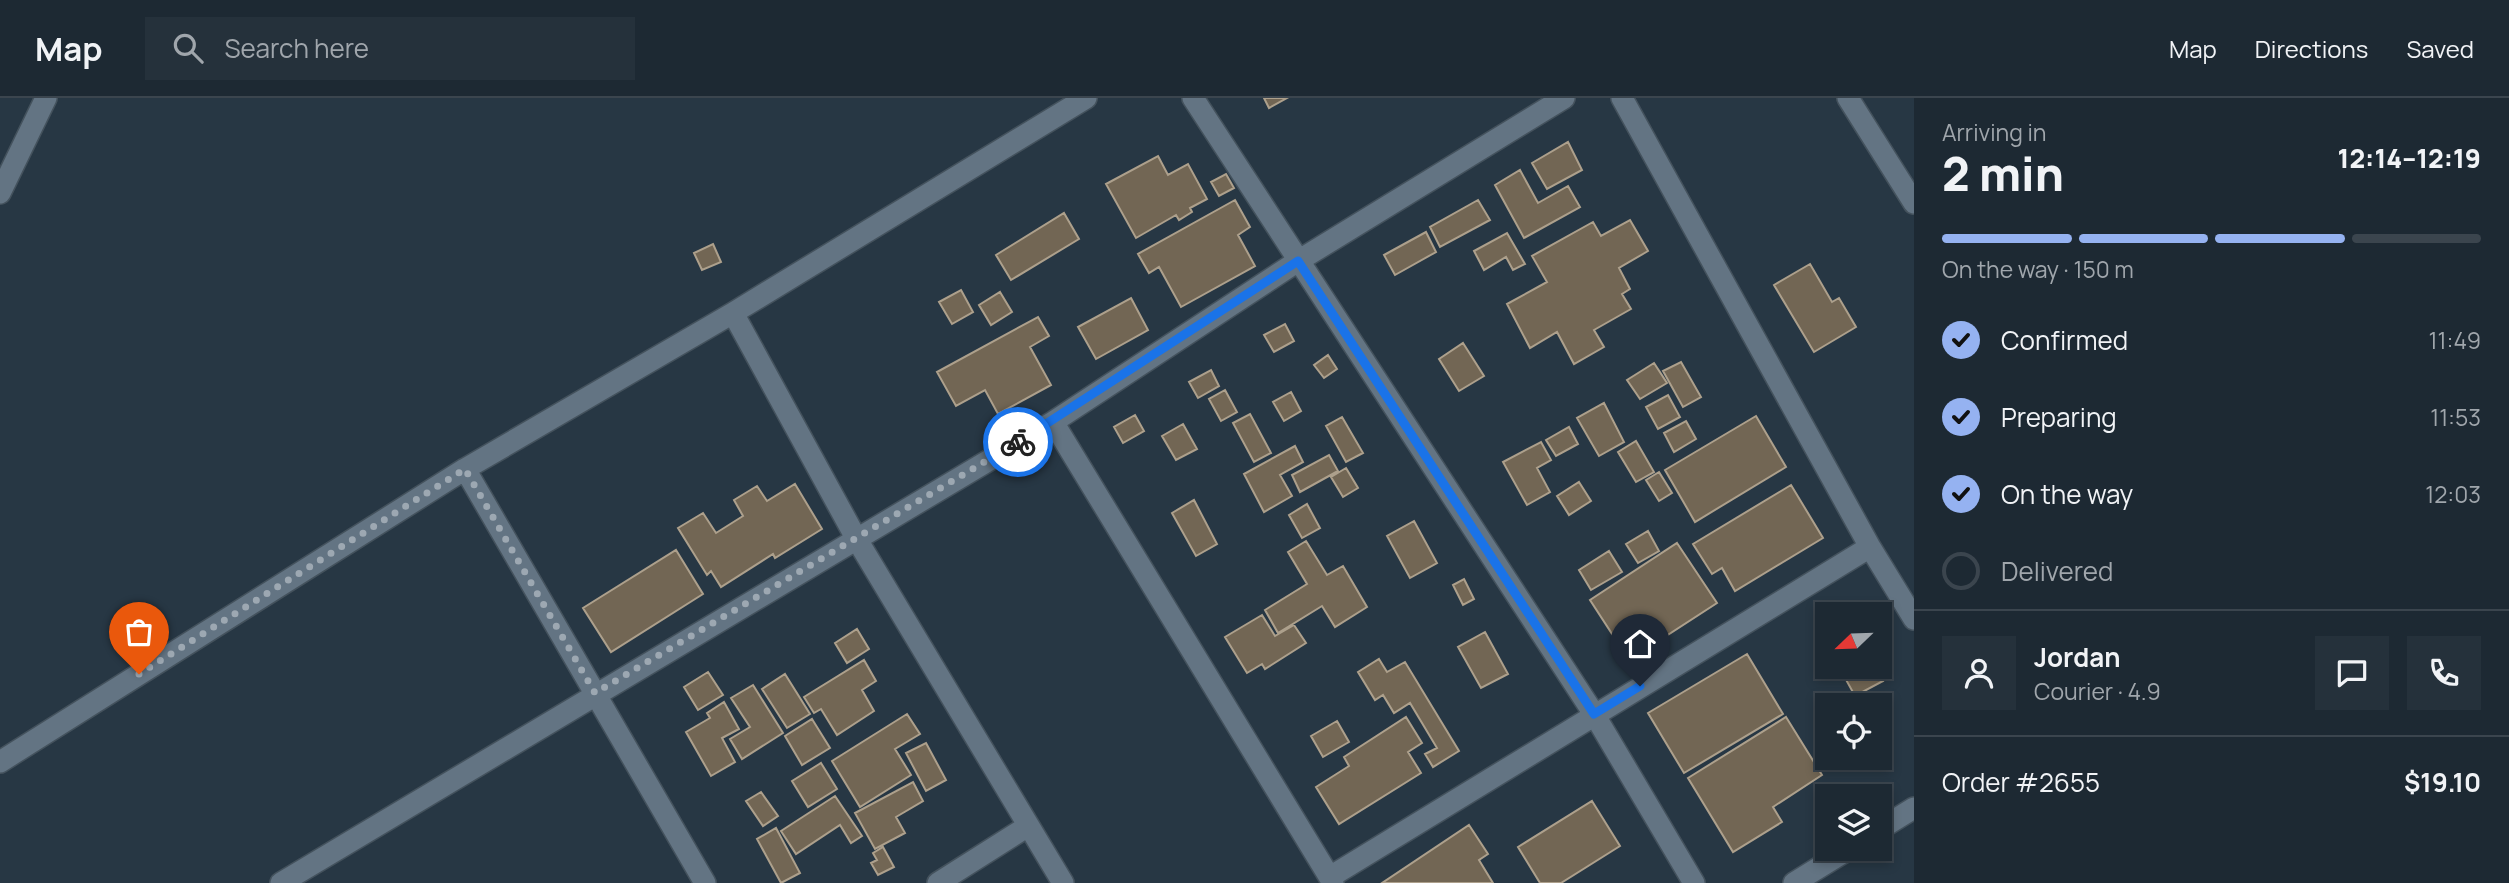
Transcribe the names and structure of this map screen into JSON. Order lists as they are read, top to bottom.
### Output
{
  "north": "bottom left",
  "page": {
    "header": "Map",
    "search": "Search here",
    "nav": ["Map", "Directions", "Saved"],
    "heading": ["2 min", "Arriving in", "12:14–12:19"],
    "panel": [
      "Jordan",
      "Courier · 4.9",
      "Order #2655",
      "$19.10"
    ],
    "bar": "On the way · 150 m",
    "list": [
      ["Confirmed", "11:49"],
      ["Preparing", "11:53"],
      ["On the way", "12:03"],
      "Delivered"
    ]
  }
}
